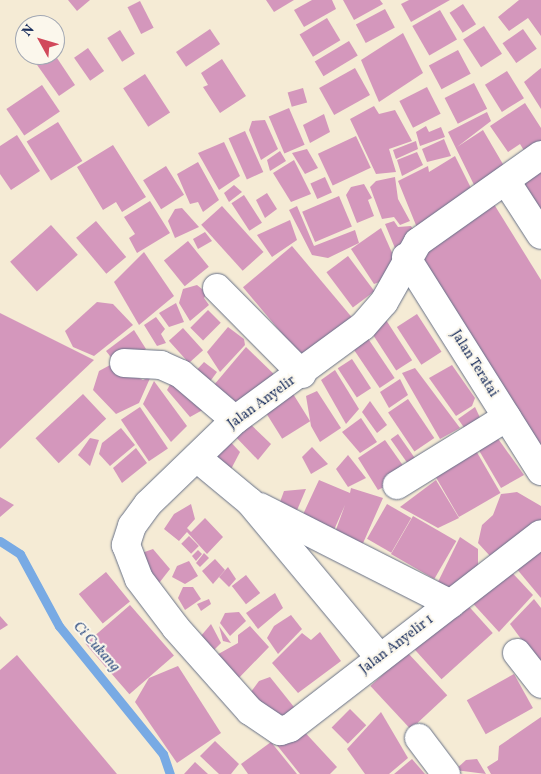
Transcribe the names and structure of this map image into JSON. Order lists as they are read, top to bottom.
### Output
{
  "streets": {
    "street": ["Jalan Teratai", "Jalan Anyelir", "Jalan Anyelir 1"]
  },
  "crossings": [
    ["Jalan Teratai", "Jalan Anyelir"],
    ["Jalan Anyelir", "Jalan Anyelir 1"]
  ],
  "water": ["Ci Cukang"],
  "north": "top left"
}
